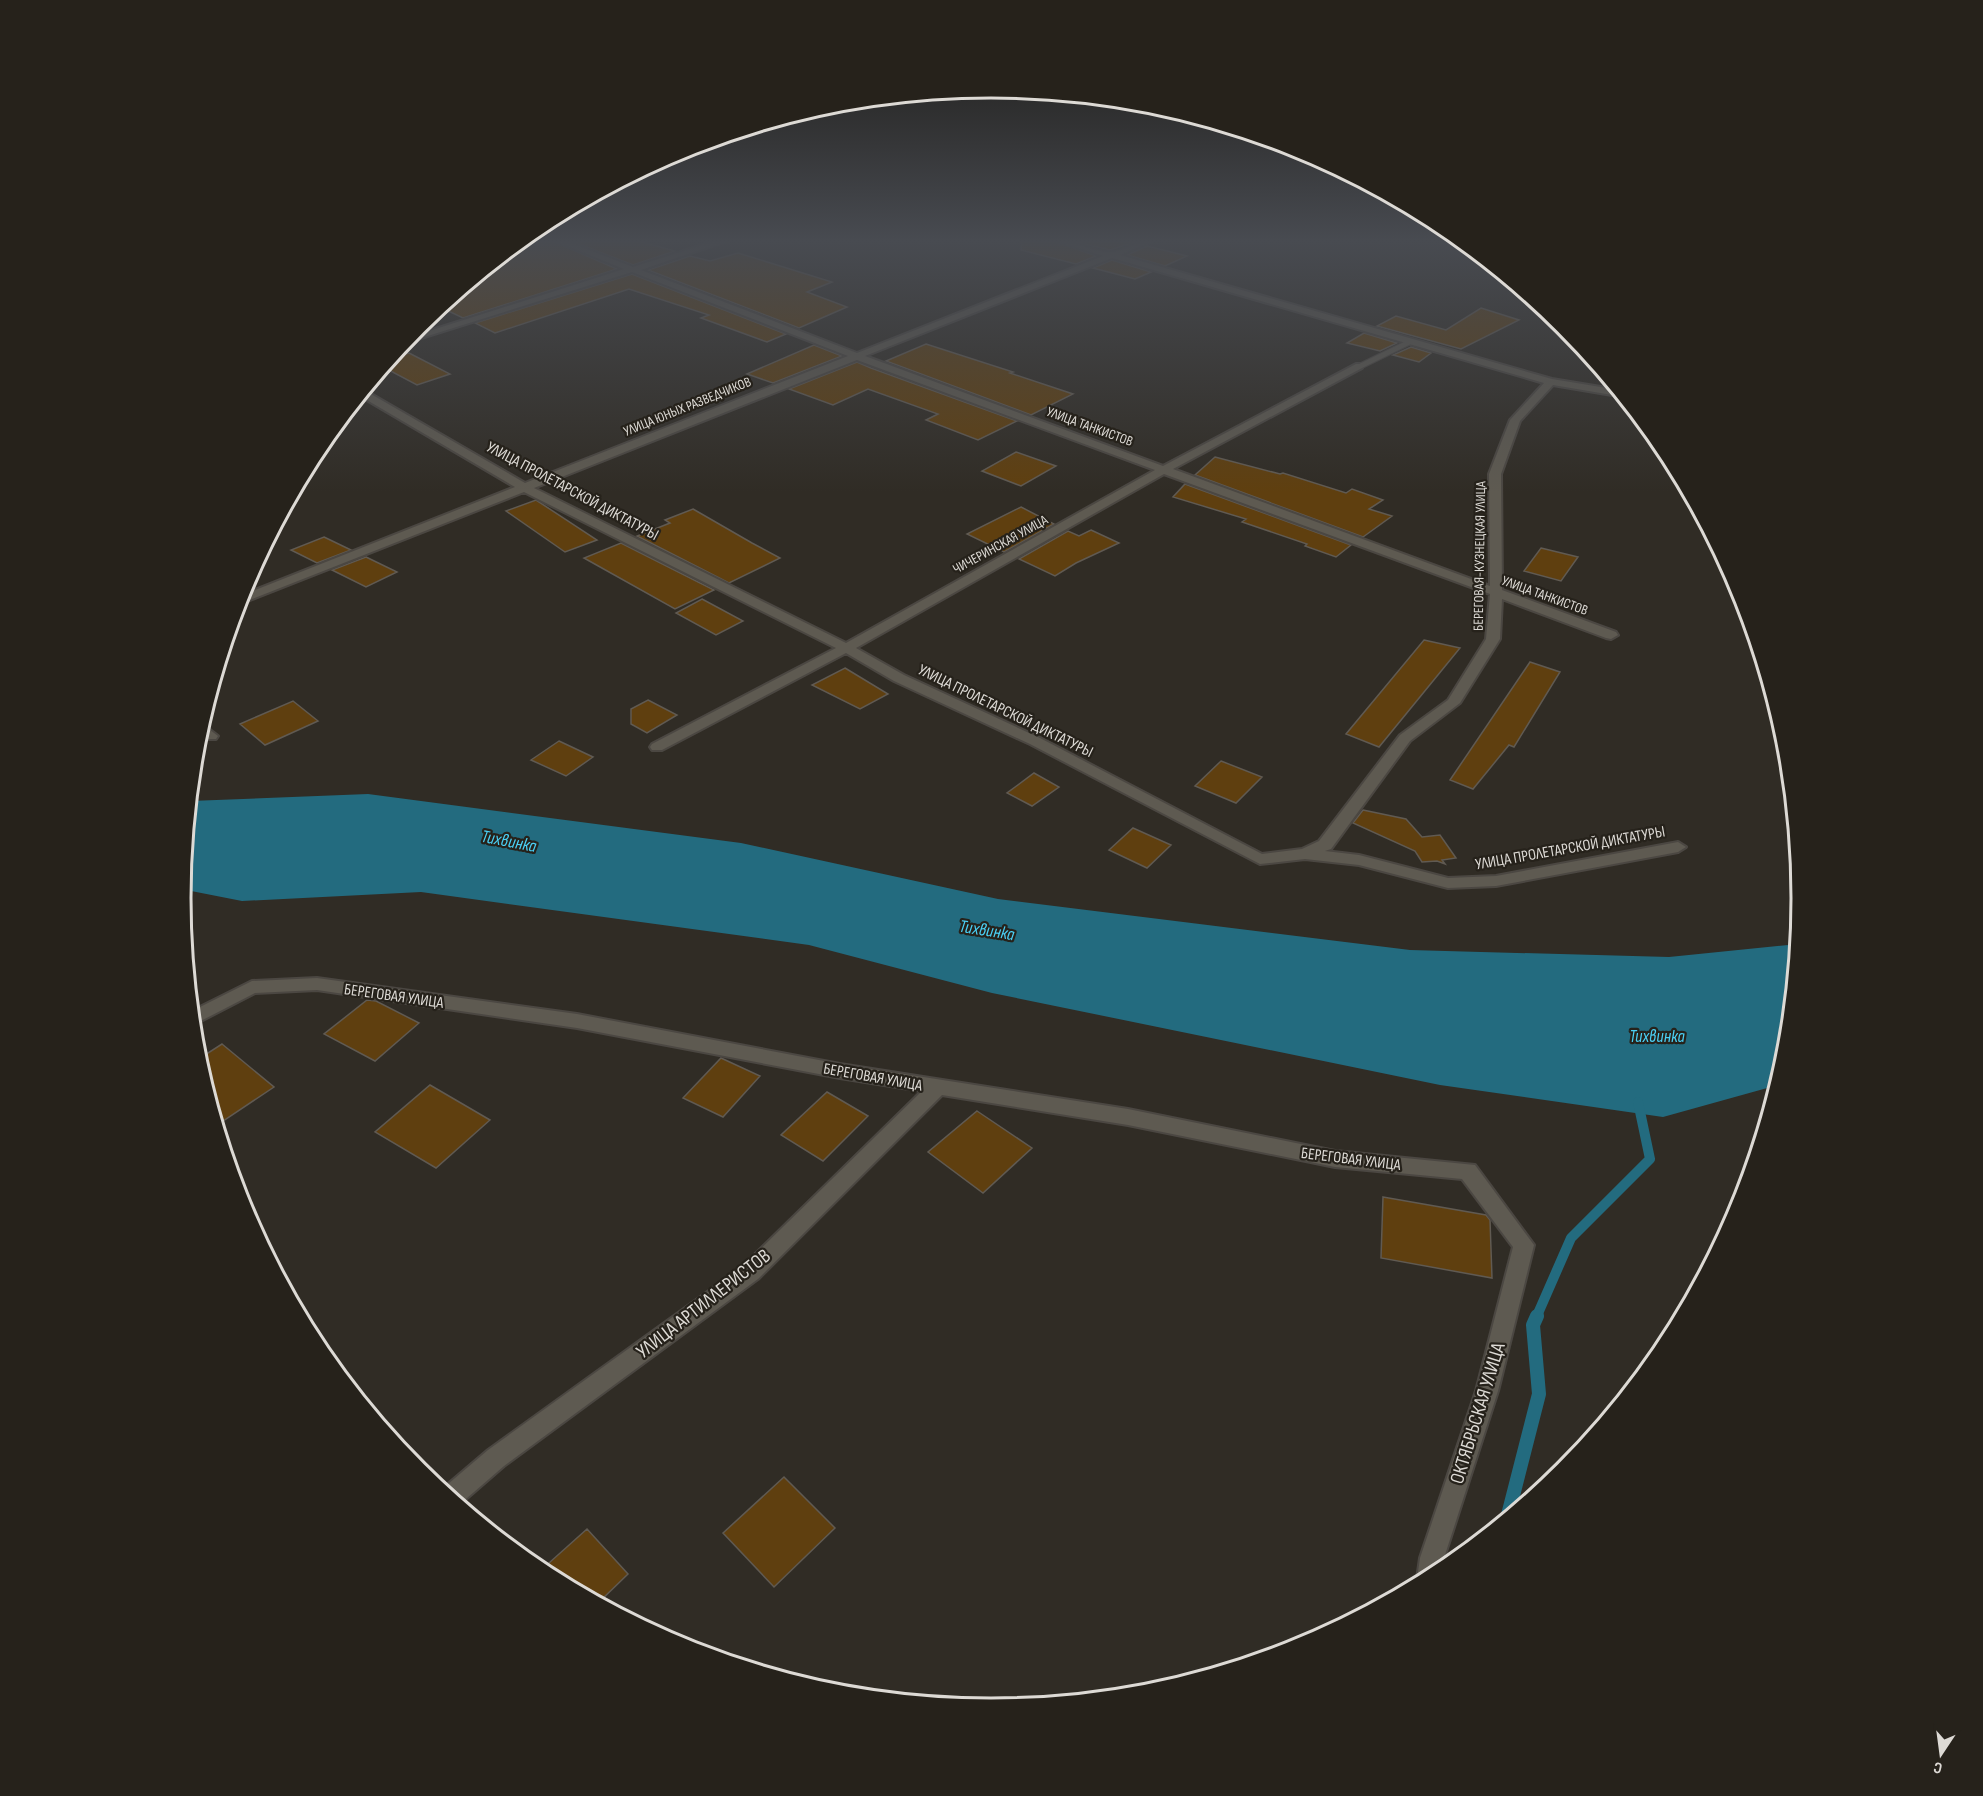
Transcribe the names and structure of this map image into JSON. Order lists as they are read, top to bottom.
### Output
{
  "streets": {
    "street": [
      "УЛИЦА ЮНЫХ РАЗВЕДЧИКОВ",
      "УЛИЦА ТАНКИСТОВ",
      "УЛИЦА ПРОЛЕТАРСКОЙ ДИКТАТУРЫ",
      "ЧИЧЕРИНСКАЯ УЛИЦА",
      "БЕРЕГОВАЯ-КУЗНЕЦКАЯ УЛИЦА",
      "БЕРЕГОВАЯ УЛИЦА",
      "УЛИЦА АРТИЛЛЕРИСТОВ",
      "ОКТЯБРЬСКАЯ УЛИЦА"
    ]
  },
  "crossings": [
    ["УЛИЦА ЮНЫХ РАЗВЕДЧИКОВ", "УЛИЦА ТАНКИСТОВ"],
    ["УЛИЦА ЮНЫХ РАЗВЕДЧИКОВ", "УЛИЦА ПРОЛЕТАРСКОЙ ДИКТАТУРЫ"],
    ["УЛИЦА ТАНКИСТОВ", "ЧИЧЕРИНСКАЯ УЛИЦА"],
    ["УЛИЦА ТАНКИСТОВ", "БЕРЕГОВАЯ-КУЗНЕЦКАЯ УЛИЦА"],
    ["УЛИЦА ПРОЛЕТАРСКОЙ ДИКТАТУРЫ", "ЧИЧЕРИНСКАЯ УЛИЦА"],
    ["УЛИЦА ПРОЛЕТАРСКОЙ ДИКТАТУРЫ", "БЕРЕГОВАЯ-КУЗНЕЦКАЯ УЛИЦА"],
    ["БЕРЕГОВАЯ УЛИЦА", "УЛИЦА АРТИЛЛЕРИСТОВ"],
    ["БЕРЕГОВАЯ УЛИЦА", "ОКТЯБРЬСКАЯ УЛИЦА"]
  ],
  "water": ["Тихвинка"],
  "north": "bottom"
}
